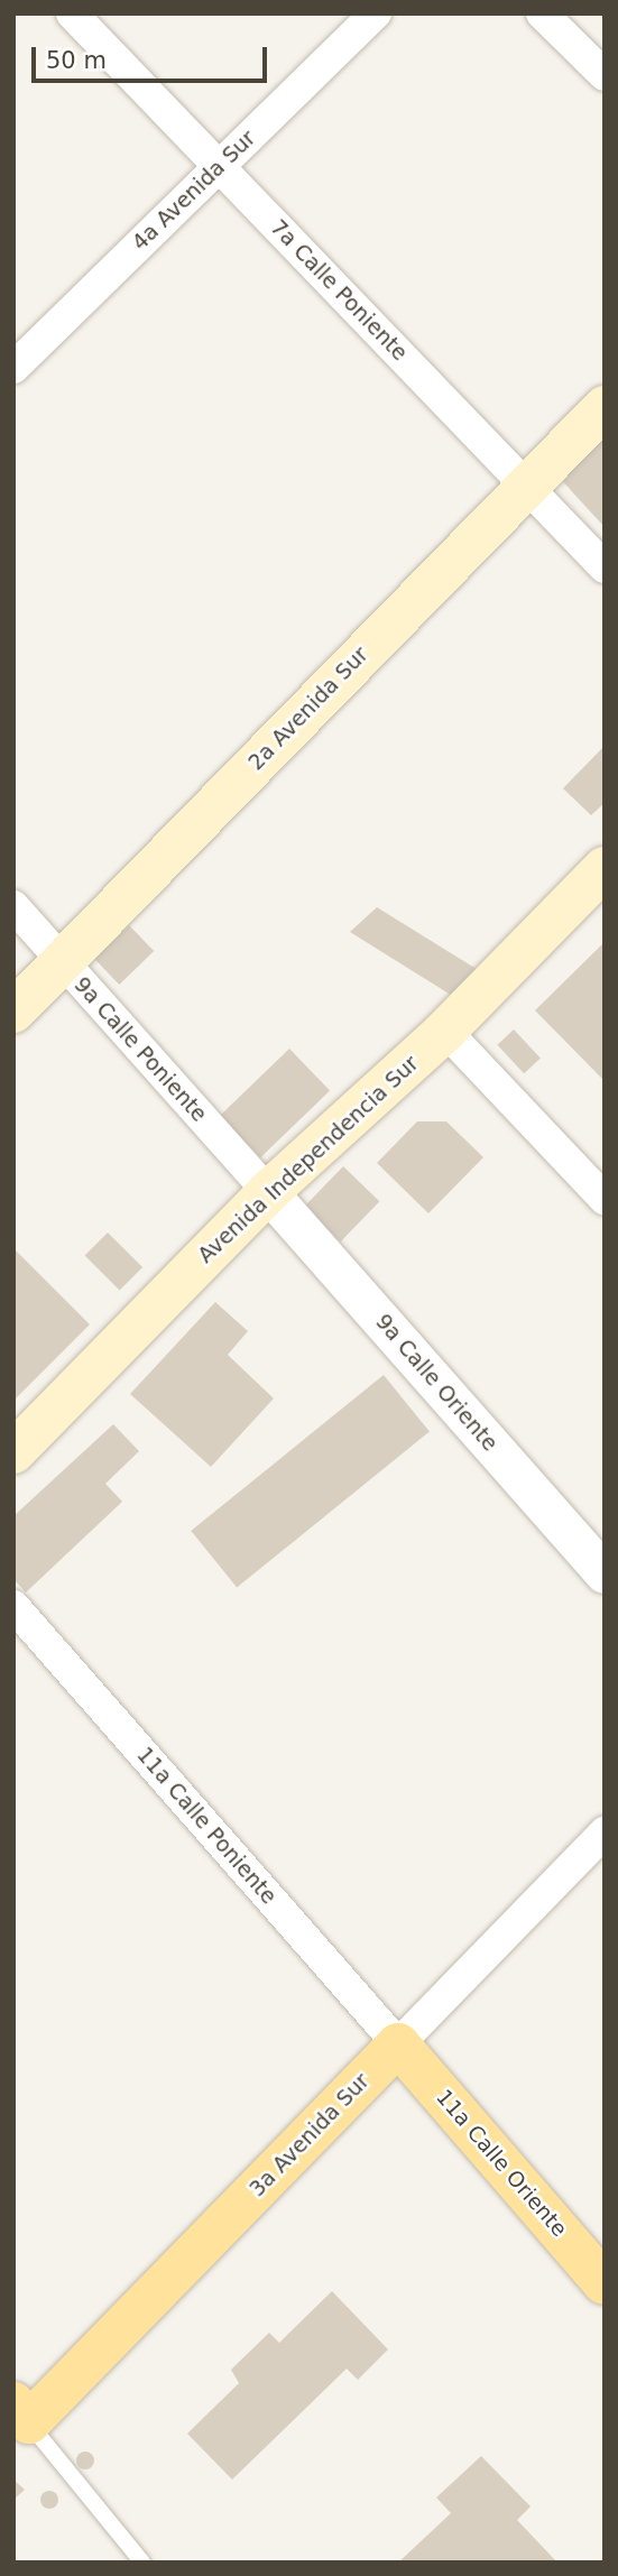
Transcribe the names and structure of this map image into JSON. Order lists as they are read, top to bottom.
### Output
{
  "streets": {
    "main road": [
      "2a Avenida Sur",
      "Avenida Independencia Sur",
      "3a Avenida Sur",
      "11a Calle Oriente"
    ],
    "street": [
      "4a Avenida Sur",
      "7a Calle Poniente",
      "9a Calle Poniente",
      "9a Calle Oriente",
      "11a Calle Poniente"
    ]
  },
  "crossings": [
    ["4a Avenida Sur", "7a Calle Poniente"],
    ["7a Calle Poniente", "2a Avenida Sur"],
    ["2a Avenida Sur", "9a Calle Poniente"],
    ["9a Calle Poniente", "Avenida Independencia Sur"],
    ["9a Calle Poniente", "9a Calle Oriente"],
    ["Avenida Independencia Sur", "9a Calle Oriente"],
    ["11a Calle Poniente", "3a Avenida Sur"],
    ["11a Calle Poniente", "11a Calle Oriente"],
    ["3a Avenida Sur", "11a Calle Oriente"]
  ],
  "scale_bar": "50 m"
}
